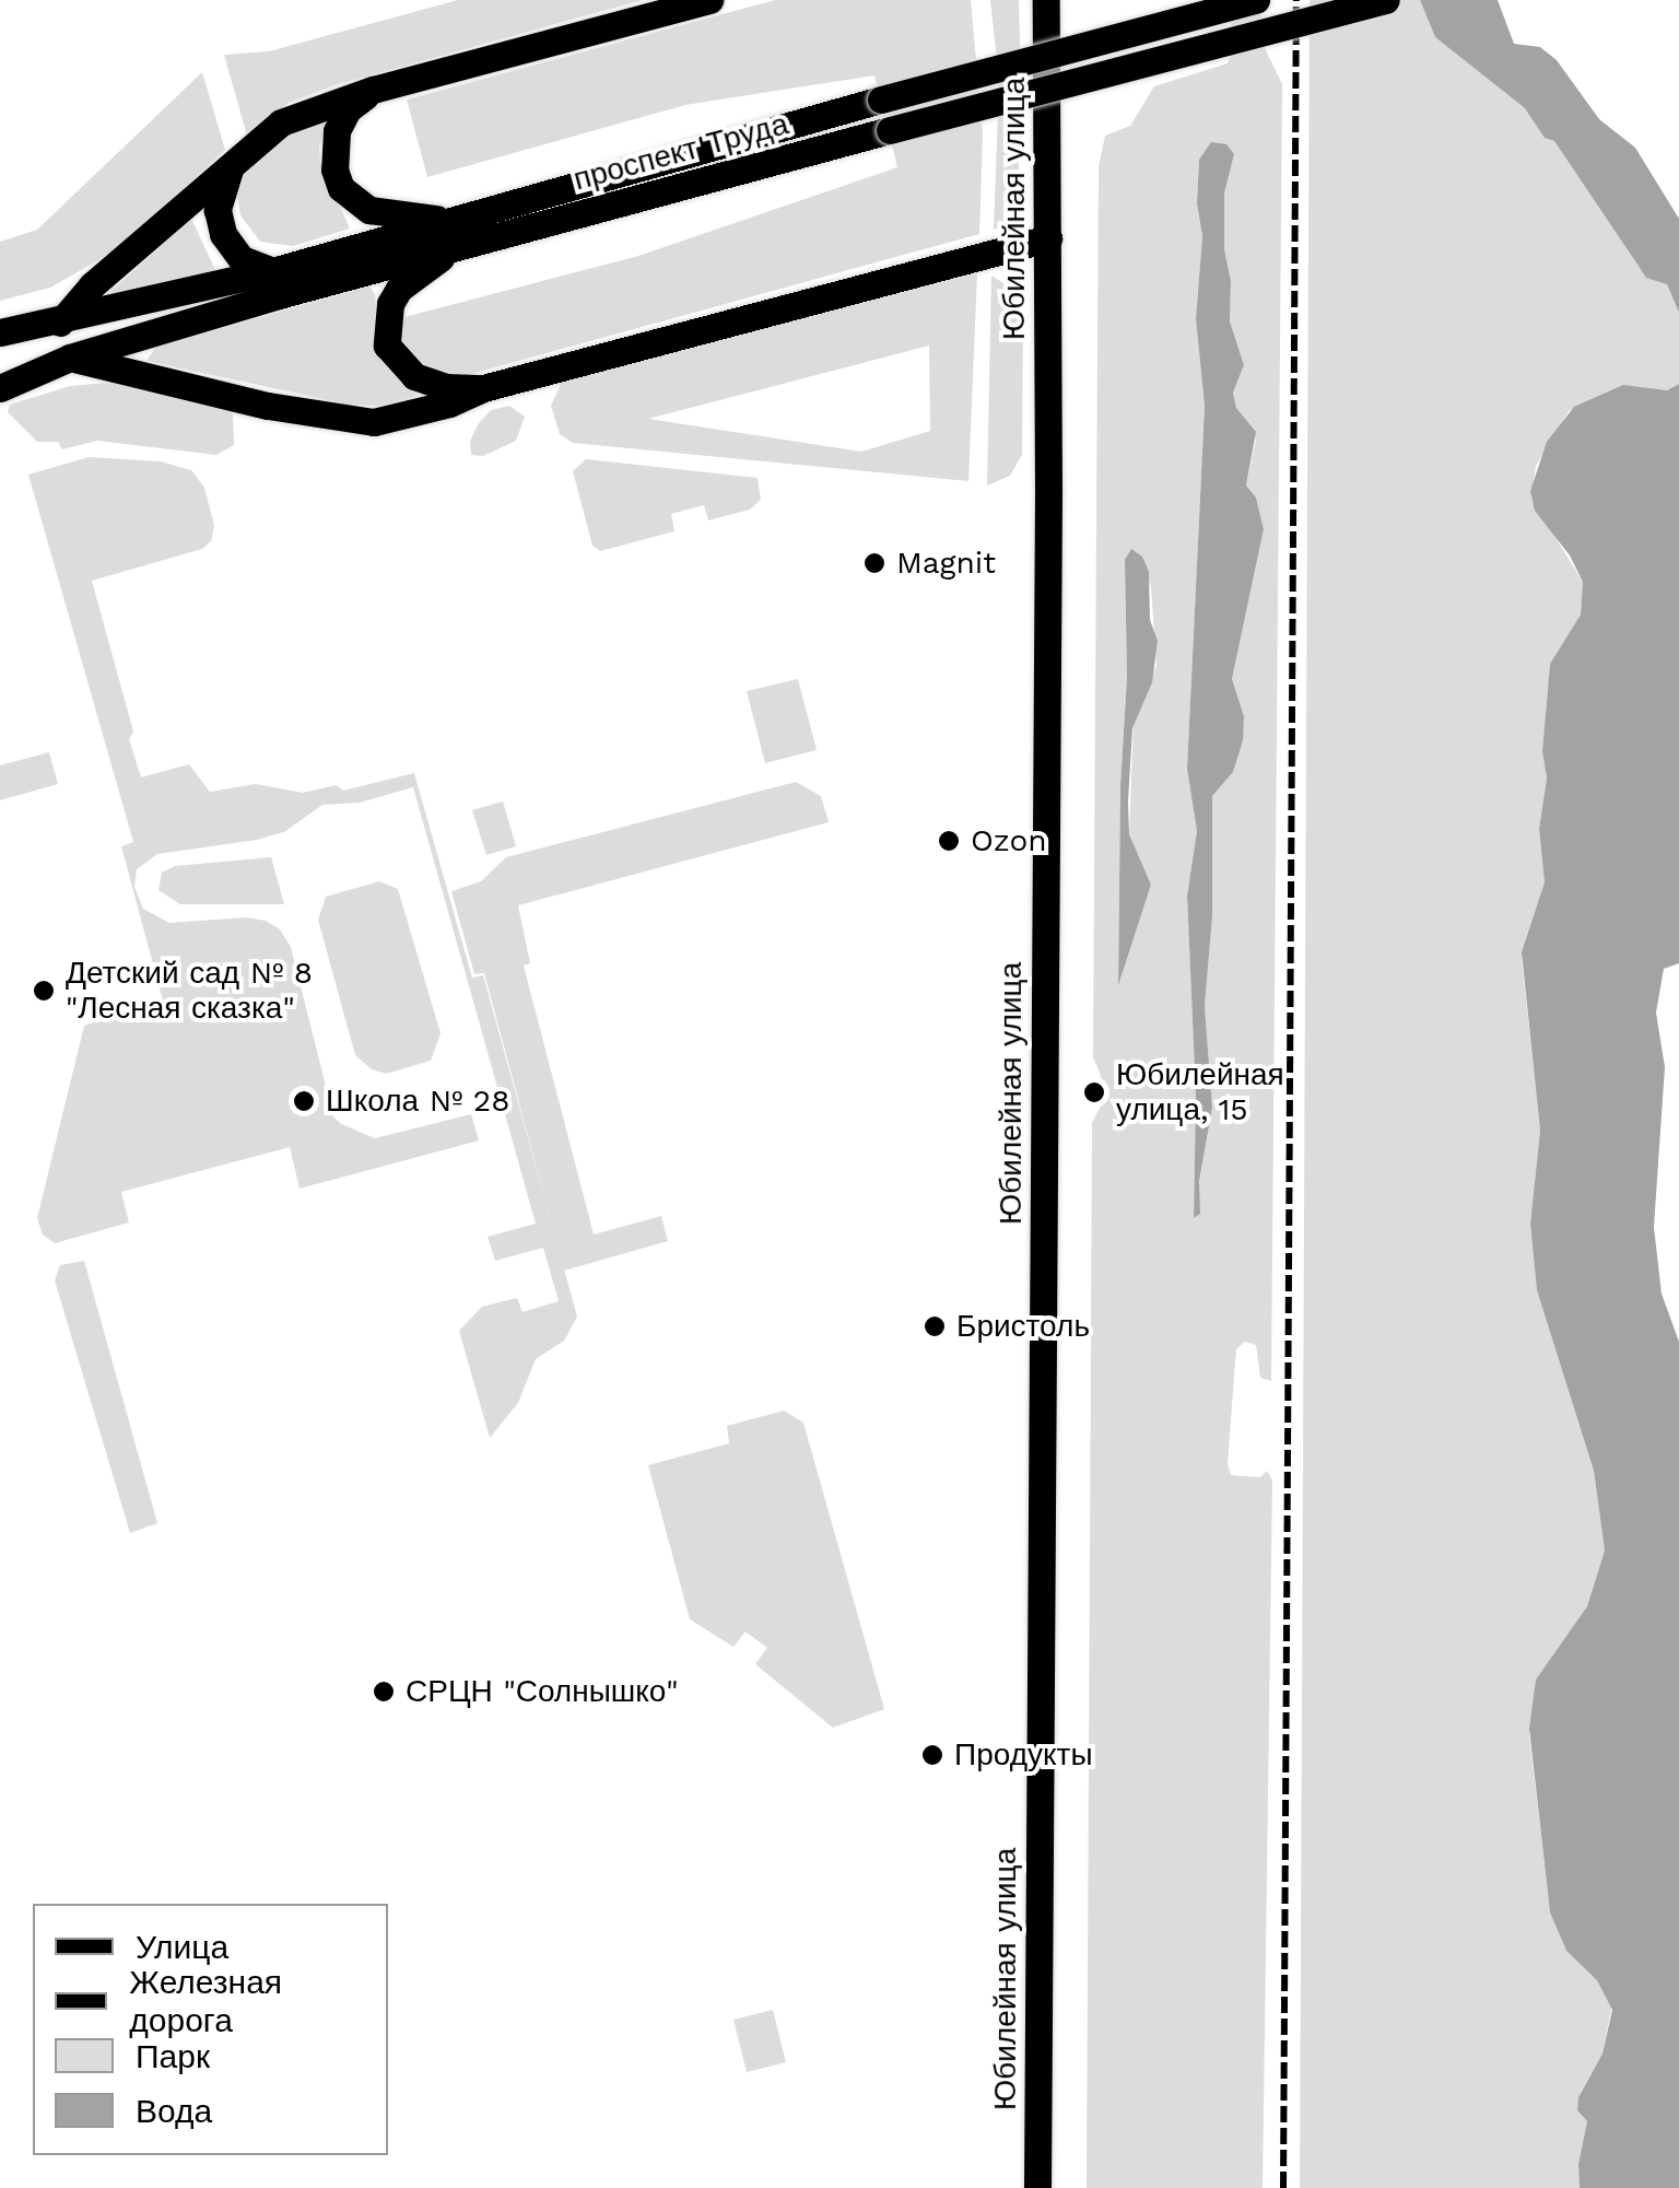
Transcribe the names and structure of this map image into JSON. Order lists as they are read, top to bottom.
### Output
{
  "streets": {
    "main road": ["проспект Труда", "Юбилейная улица"]
  },
  "places": [
    "Magnit",
    "Ozon",
    "Детский сад № 8 \"Лесная сказка\"",
    "Юбилейная улица, 15",
    "Школа № 28",
    "Бристоль",
    "СРЦН \"Солнышко\"",
    "Продукты"
  ],
  "legend": [
    "Улица",
    "Железная дорога",
    "Парк",
    "Вода"
  ]
}
